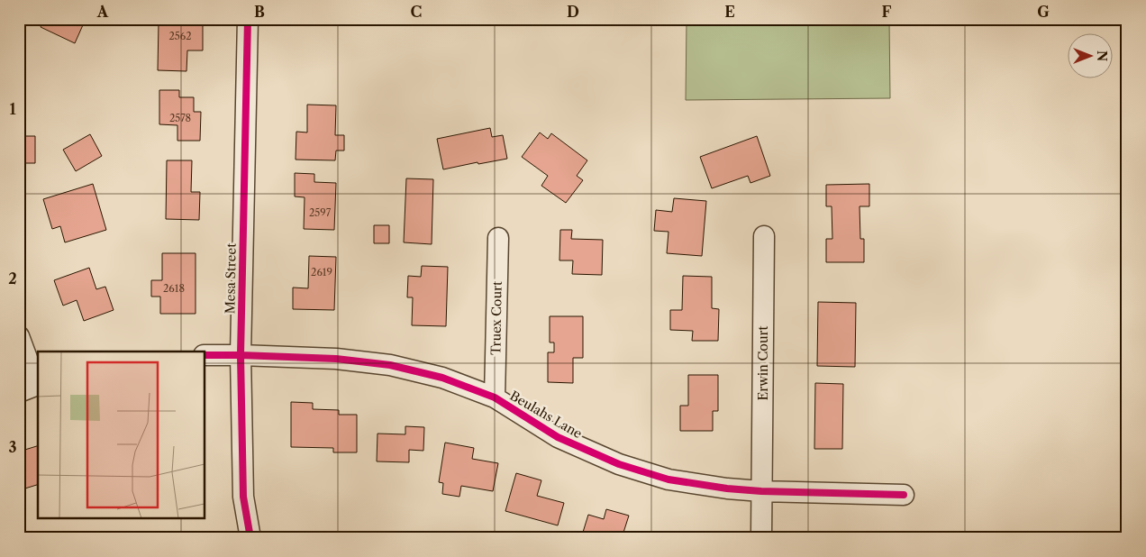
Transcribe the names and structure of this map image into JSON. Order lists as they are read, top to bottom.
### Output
{
  "streets": {
    "street": [
      "Mesa Street",
      "Truex Court",
      "Erwin Court",
      "Beulahs Lane"
    ]
  },
  "crossings": [
    ["Mesa Street", "Beulahs Lane"],
    ["Truex Court", "Beulahs Lane"],
    ["Erwin Court", "Beulahs Lane"]
  ],
  "house_numbers": [
    "2562",
    "2578",
    "2597",
    "2619",
    "2618"
  ],
  "north": "right",
  "grid": {
    "columns": [
      "A",
      "B",
      "C",
      "D",
      "E",
      "F",
      "G"
    ],
    "rows": ["1", "2", "3"]
  }
}
